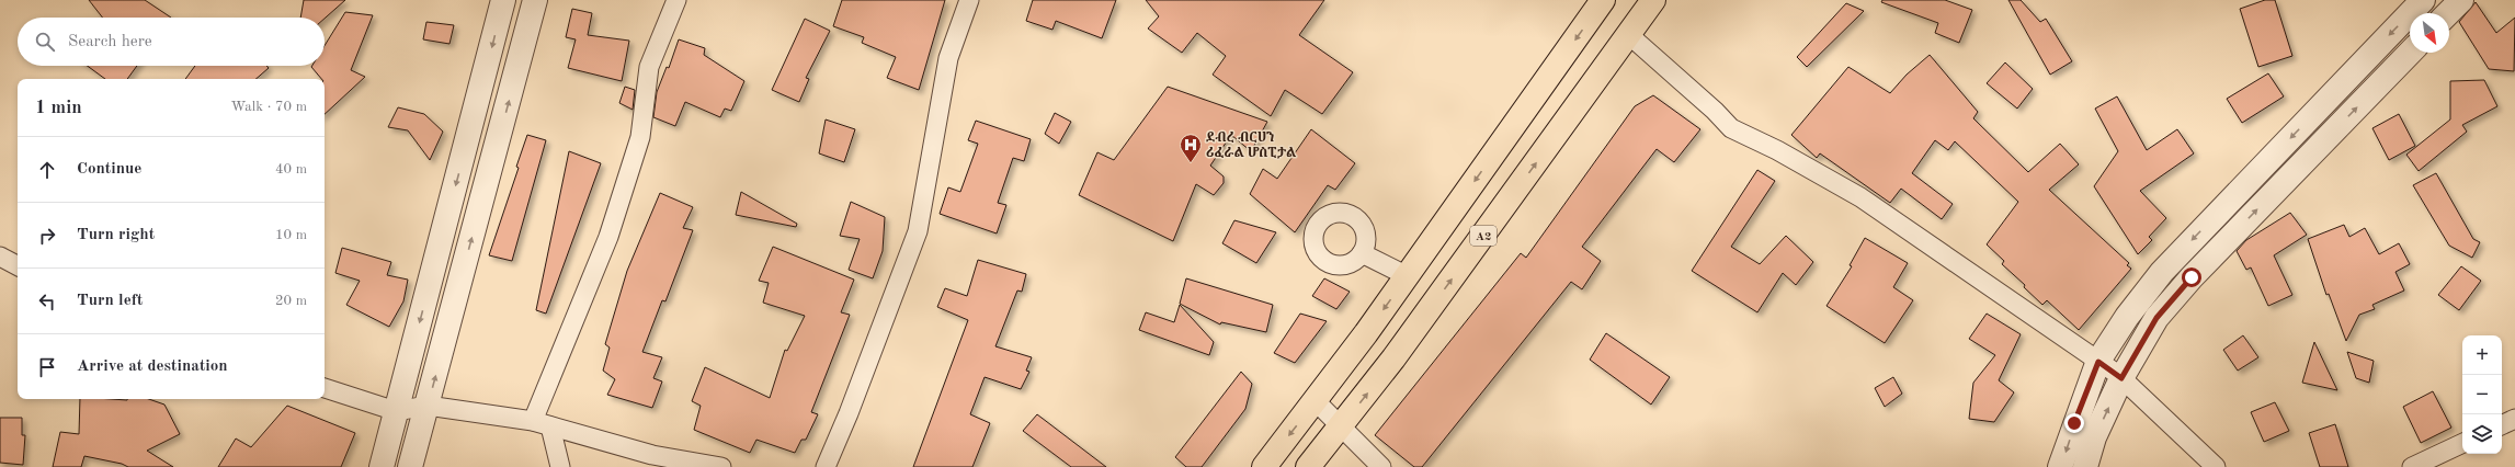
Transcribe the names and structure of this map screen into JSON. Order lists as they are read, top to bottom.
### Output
{
  "streets": {
    "highway": ["A2"]
  },
  "places": {
    "hospital": ["ደብረ ብርሀን ሪፈራል ሆስፒታል"]
  },
  "north": "bottom right",
  "page": {
    "search": "Search here",
    "heading": ["1 min", "Walk · 70 m"],
    "list": [
      ["Continue", "40 m"],
      ["Turn right", "10 m"],
      ["Turn left", "20 m"],
      "Arrive at destination"
    ],
    "map_buttons": ["+", "−"]
  }
}
